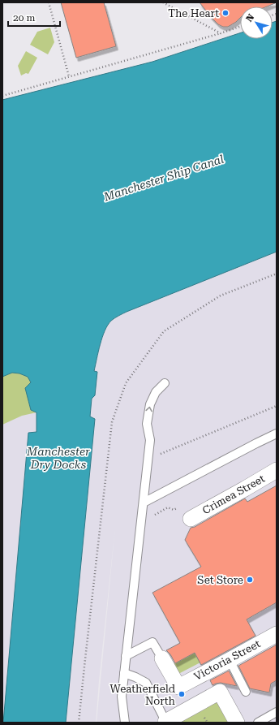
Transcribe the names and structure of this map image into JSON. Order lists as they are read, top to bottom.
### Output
{
  "streets": {
    "street": ["Crimea Street", "Victoria Street"]
  },
  "water": ["Manchester Ship Canal", "Manchester Dry Docks"],
  "places": ["The Heart", "Set Store", "Weatherfield North"],
  "scale_bar": "20 m",
  "north": "top left"
}
